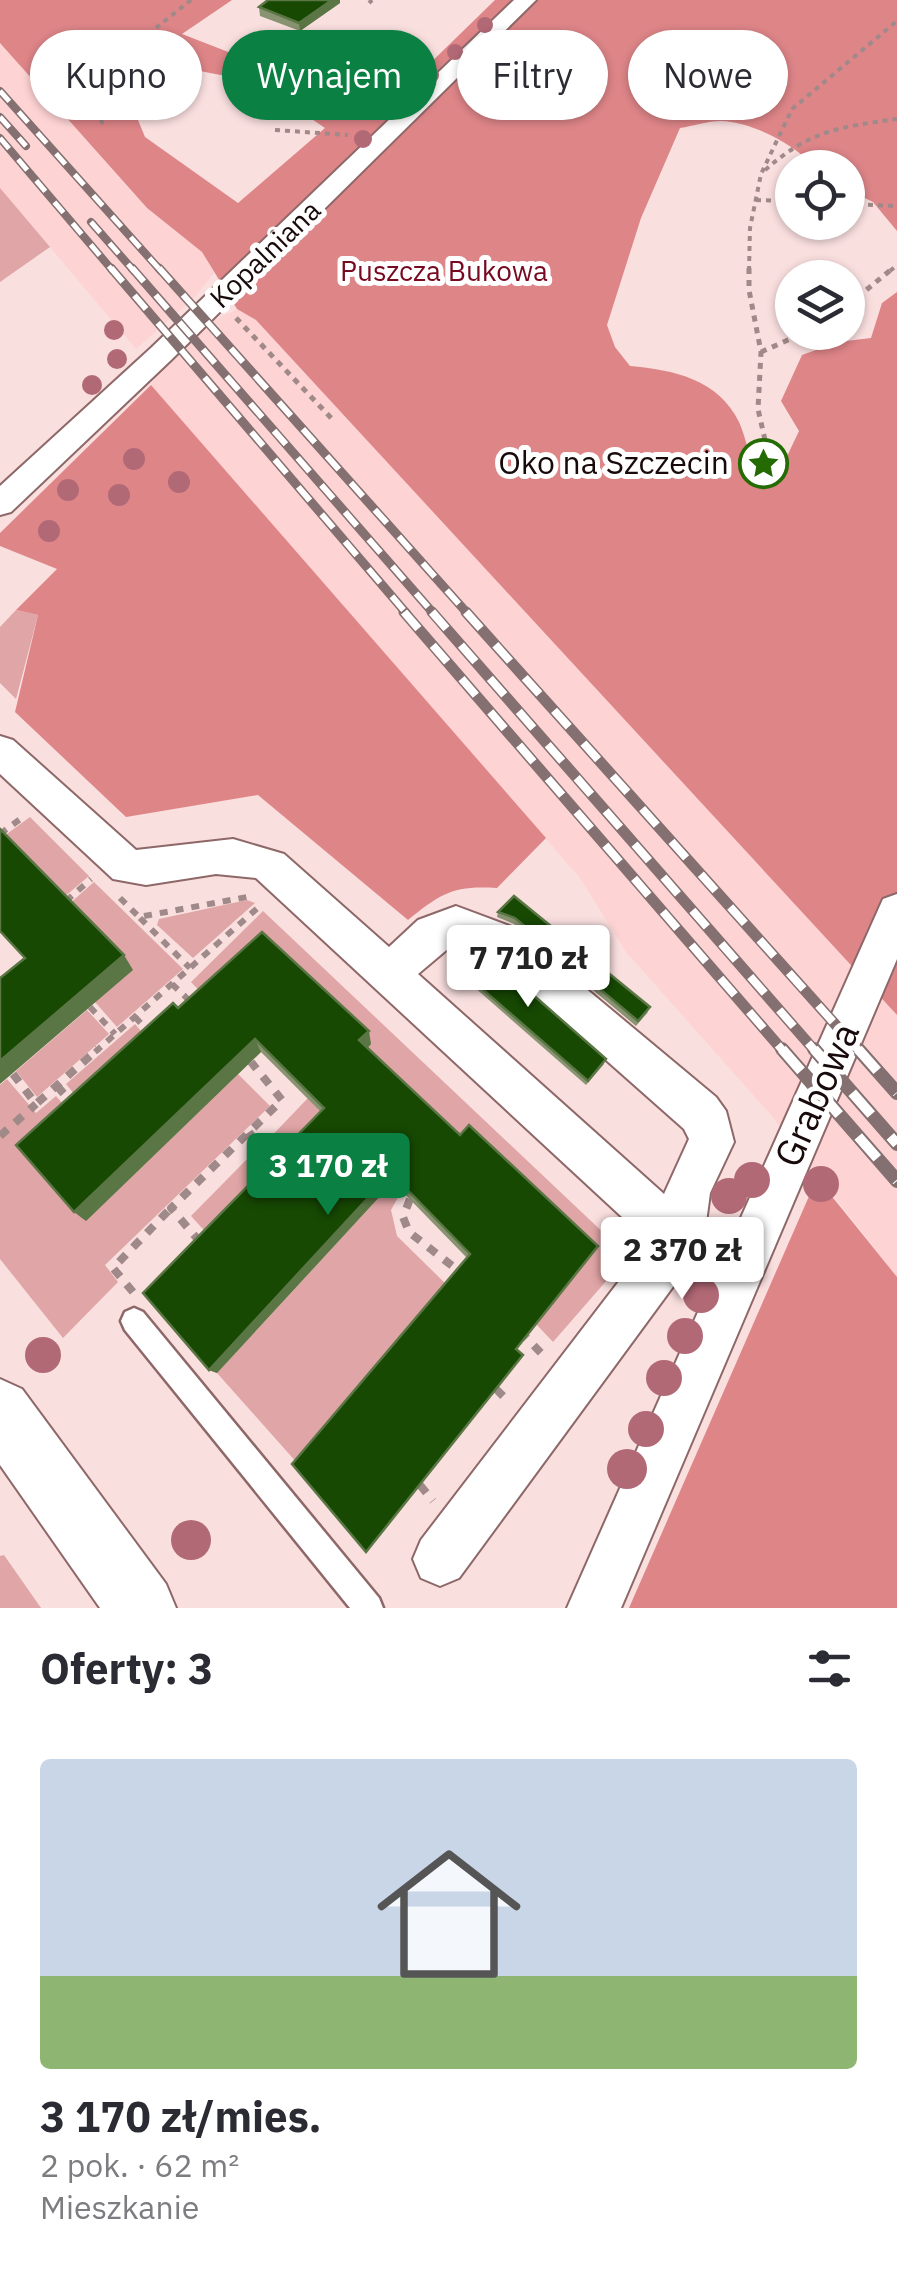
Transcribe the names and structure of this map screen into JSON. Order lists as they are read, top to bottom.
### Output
{
  "streets": {
    "street": ["Kopalniana", "Grabowa"]
  },
  "parks": ["Puszcza Bukowa"],
  "places": {
    "place": ["Oko na Szczecin"]
  },
  "page": {
    "chip": [
      "Kupno",
      "Wynajem",
      "Filtry",
      "Nowe"
    ],
    "price": ["7 710 zł", "3 170 zł", "2 370 zł"],
    "heading": "Oferty: 3",
    "list": [
      {
        "name": "3 170 zł/mies.",
        "note": "2 pok. · 62 m² · Mieszkanie"
      }
    ]
  }
}
